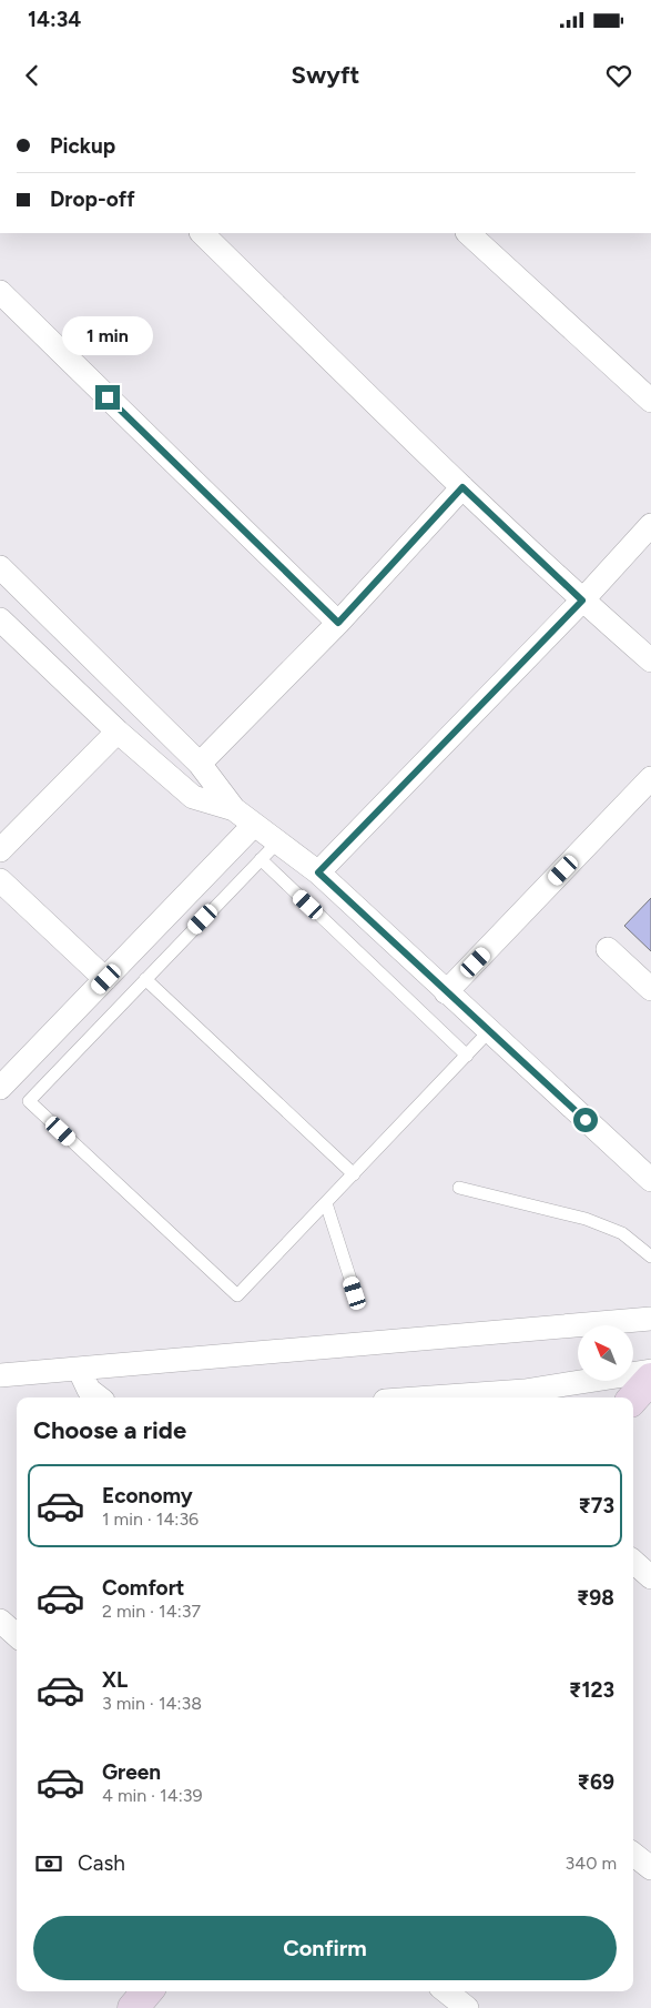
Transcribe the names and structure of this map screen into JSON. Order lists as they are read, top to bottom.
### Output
{
  "north": "top left",
  "page": {
    "status": "14:34",
    "header": "Swyft",
    "banner": ["Pickup", "Drop-off"],
    "bubble": "1 min",
    "heading": "Choose a ride",
    "list": [
      {
        "name": "Economy",
        "note": "1 min · 14:36",
        "value": "₹73"
      },
      {
        "name": "Comfort",
        "note": "2 min · 14:37",
        "value": "₹98"
      },
      {
        "name": "XL",
        "note": "3 min · 14:38",
        "value": "₹123"
      },
      {
        "name": "Green",
        "note": "4 min · 14:39",
        "value": "₹69"
      }
    ],
    "pay": ["Cash", "340 m"],
    "buttons": "Confirm"
  }
}
